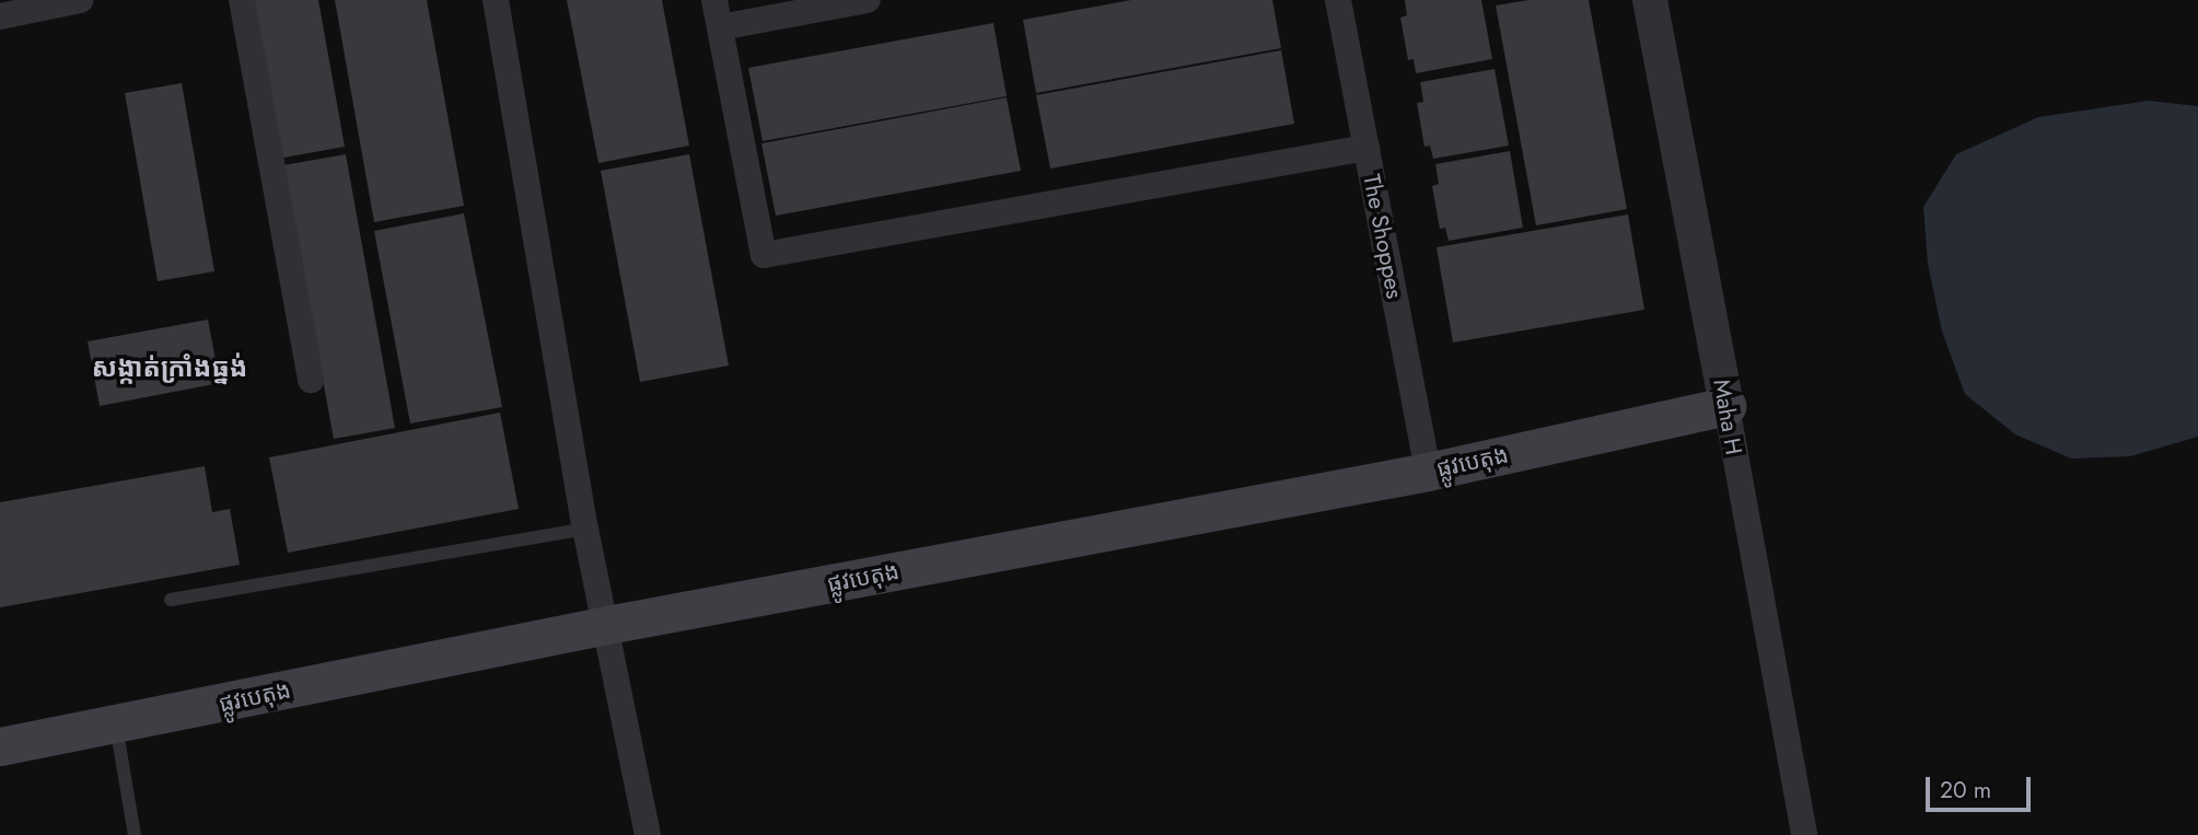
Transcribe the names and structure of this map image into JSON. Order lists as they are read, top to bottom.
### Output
{
  "streets": {
    "main road": ["ផ្លូវបេតុង"],
    "street": ["The Shoppes", "Maha H"]
  },
  "crossings": [
    ["The Shoppes", "ផ្លូវបេតុង"],
    ["Maha H", "ផ្លូវបេតុង"]
  ],
  "districts": ["សង្កាត់ក្រាំងធ្នង់"],
  "scale_bar": "20 m"
}
